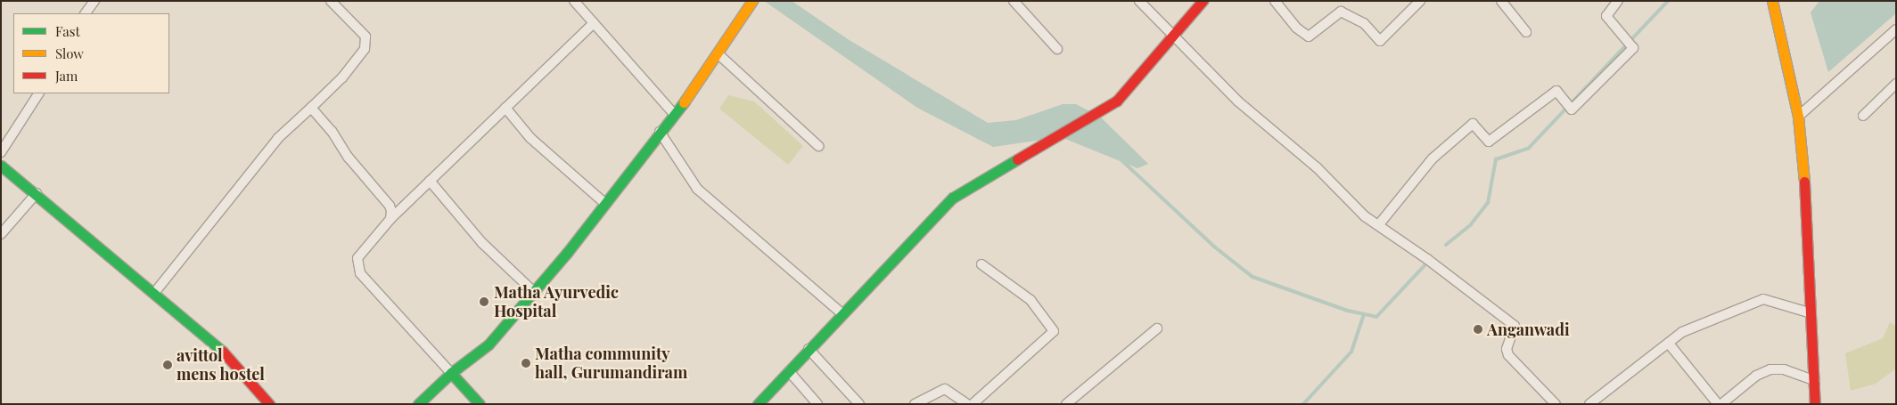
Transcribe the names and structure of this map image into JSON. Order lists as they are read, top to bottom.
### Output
{
  "places": [
    "Matha Ayurvedic Hospital",
    "Anganwadi",
    "Matha community hall, Gurumandiram",
    "avittol mens hostel"
  ],
  "legend": ["Fast", "Slow", "Jam"]
}
